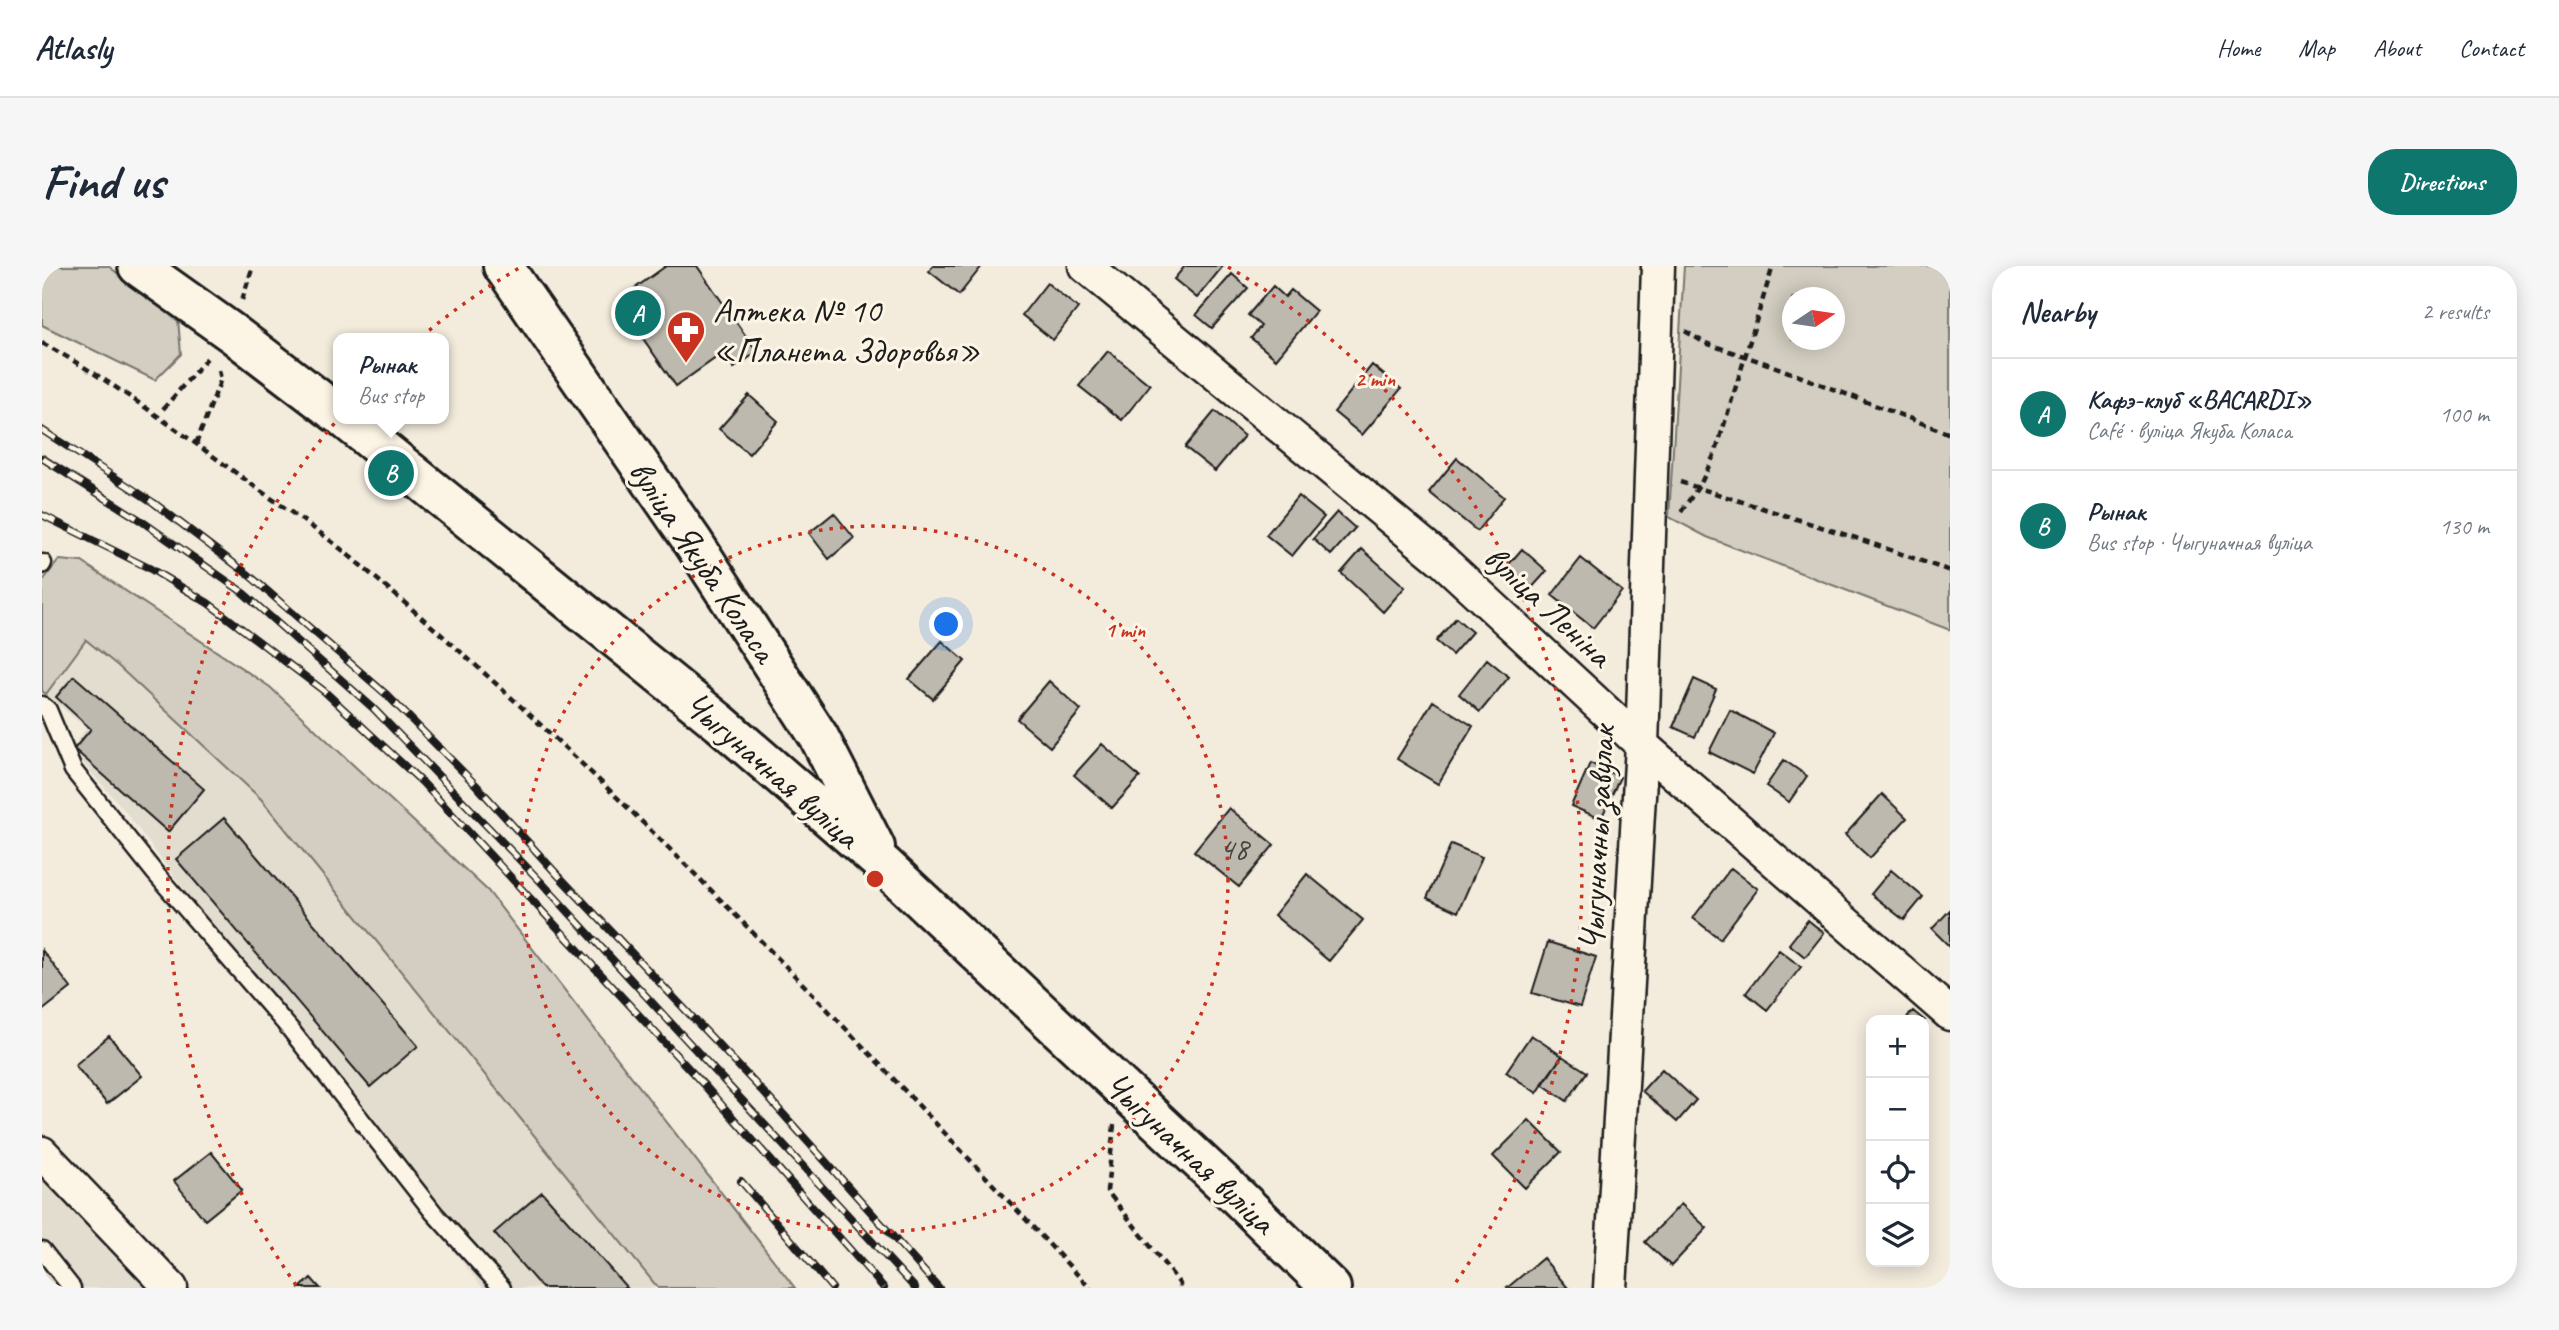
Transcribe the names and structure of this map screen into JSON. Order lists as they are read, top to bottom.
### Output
{
  "streets": {
    "street": [
      "вуліца Якуба Коласа",
      "вуліца Леніна",
      "Чыгуначная вуліца",
      "Чыгуначны завулак"
    ]
  },
  "crossings": [
    ["вуліца Якуба Коласа", "Чыгуначная вуліца"],
    ["вуліца Леніна", "Чыгуначны завулак"]
  ],
  "places": {
    "pharmacy": ["Аптека № 10 «Планета Здоровья»"]
  },
  "house_numbers": ["48"],
  "north": "right",
  "page": {
    "header": "Atlasly",
    "nav": [
      "Home",
      "Map",
      "About",
      "Contact"
    ],
    "buttons": "Directions",
    "title": "Find us",
    "heading": ["Nearby", "2 results"],
    "pins": ["A", "B"],
    "popup": ["Рынак", "Bus stop"],
    "list": [
      {
        "mark": "A",
        "name": "Кафэ-клуб «BACARDI»",
        "note": "Café · вуліца Якуба Коласа",
        "value": "100 m"
      },
      {
        "mark": "B",
        "name": "Рынак",
        "note": "Bus stop · Чыгуначная вуліца",
        "value": "130 m"
      }
    ],
    "map_buttons": ["+", "−"]
  },
  "rings": ["2 min", "1 min"]
}
